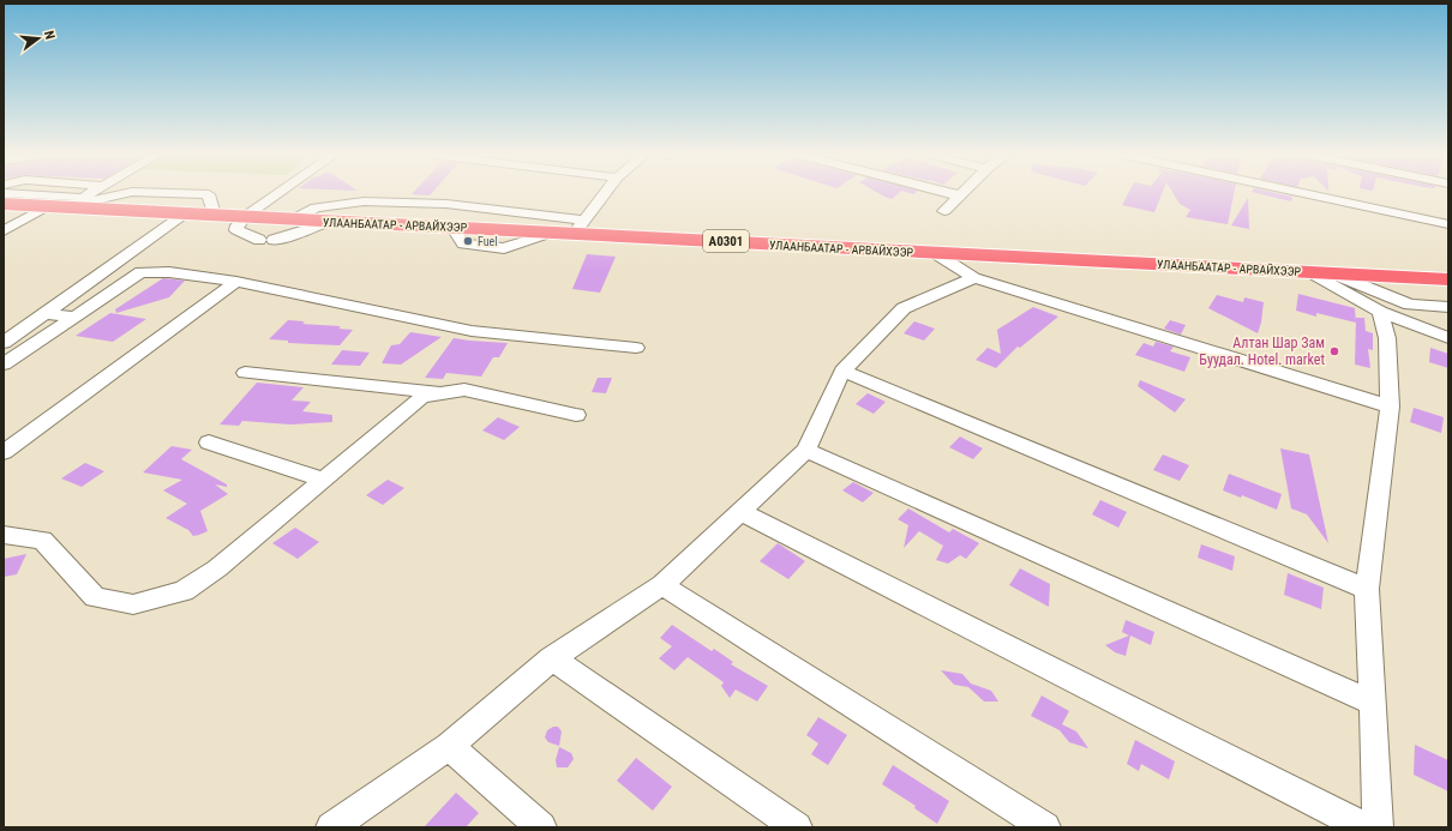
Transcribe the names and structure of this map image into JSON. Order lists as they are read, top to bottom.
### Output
{
  "streets": {
    "highway": ["УЛААНБААТАР - АРВАЙХЭЭР", "A0301"]
  },
  "places": ["Fuel", "Алтан Шар Зам Буудал. Hotel. market"],
  "north": "right"
}
